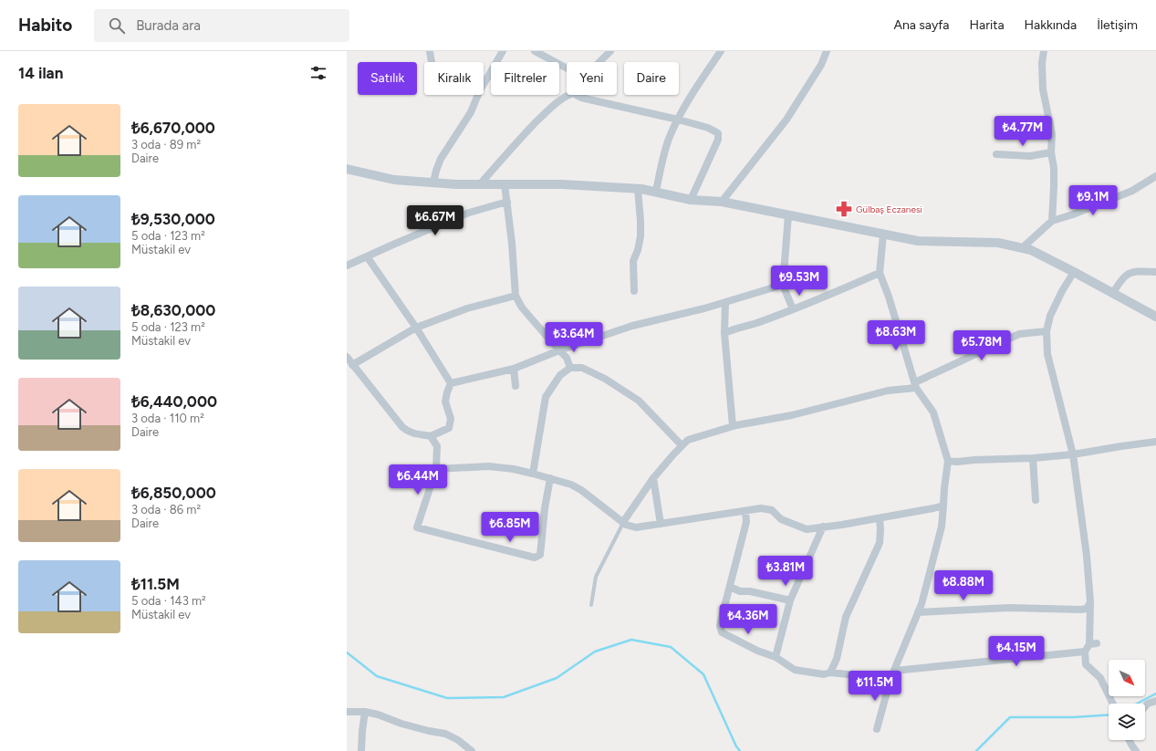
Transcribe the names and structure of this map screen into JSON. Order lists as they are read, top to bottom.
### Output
{
  "places": {
    "pharmacy": ["Gülbaş Eczanesi"]
  },
  "north": "bottom right",
  "page": {
    "header": "Habito",
    "search": "Burada ara",
    "nav": [
      "Ana sayfa",
      "Harita",
      "Hakkında",
      "İletişim"
    ],
    "heading": "14 ilan",
    "chip": [
      "Satılık",
      "Kiralık",
      "Filtreler",
      "Yeni",
      "Daire"
    ],
    "list": [
      {
        "name": "₺6,670,000",
        "note": "3 oda · 89 m² · Daire"
      },
      {
        "name": "₺9,530,000",
        "note": "5 oda · 123 m² · Müstakil ev"
      },
      {
        "name": "₺8,630,000",
        "note": "5 oda · 123 m² · Müstakil ev"
      },
      {
        "name": "₺6,440,000",
        "note": "3 oda · 110 m² · Daire"
      },
      {
        "name": "₺6,850,000",
        "note": "3 oda · 86 m² · Daire"
      },
      {
        "name": "₺11.5M",
        "note": "5 oda · 143 m² · Müstakil ev"
      }
    ],
    "price": [
      "₺4.77M",
      "₺9.1M",
      "₺6.67M",
      "₺9.53M",
      "₺8.63M",
      "₺3.64M",
      "₺5.78M",
      "₺6.44M",
      "₺6.85M",
      "₺3.81M",
      "₺8.88M",
      "₺4.36M",
      "₺4.15M",
      "₺11.5M"
    ]
  }
}
